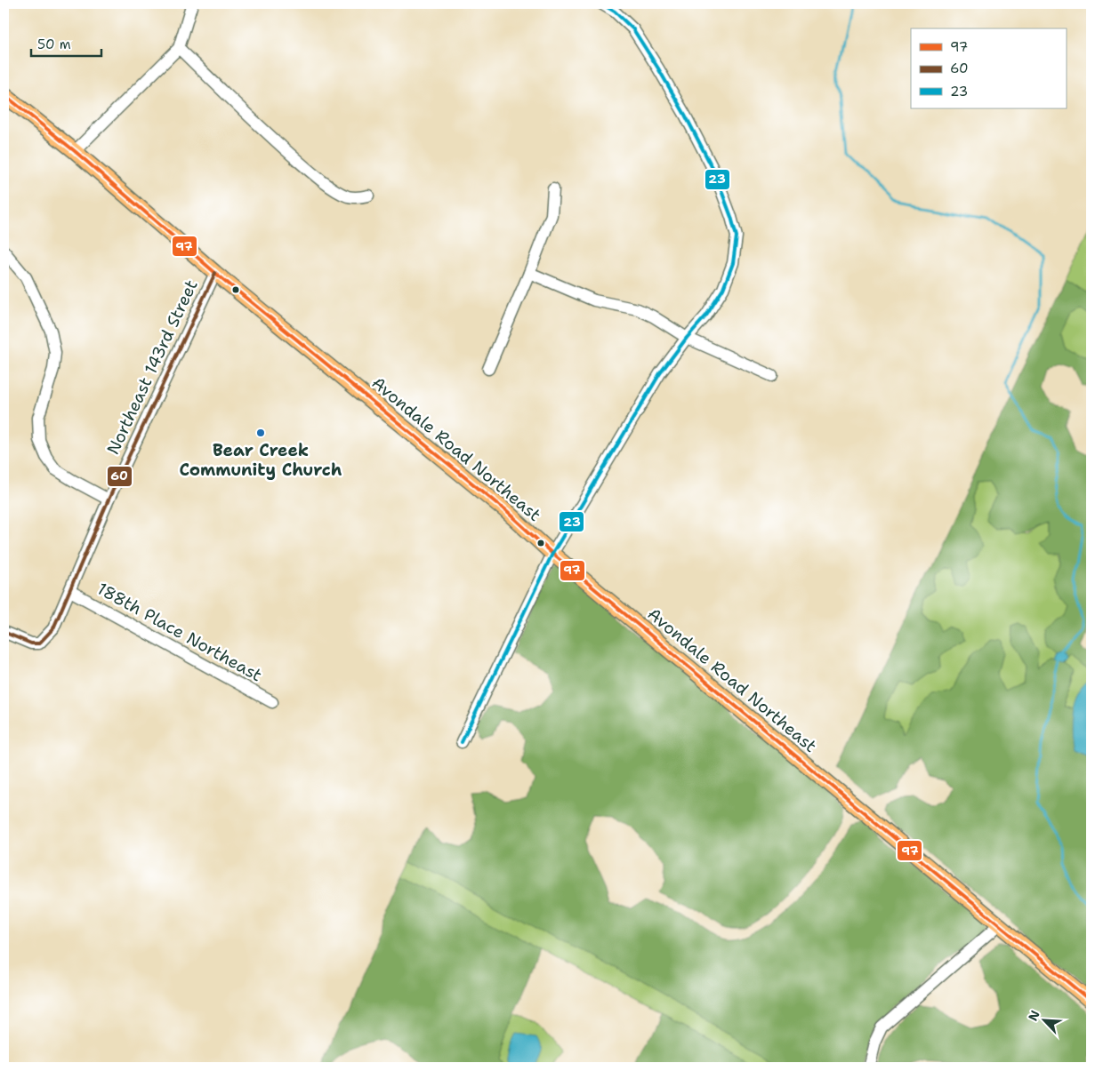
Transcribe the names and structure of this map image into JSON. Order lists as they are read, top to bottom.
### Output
{
  "streets": {
    "main road": ["Avondale Road Northeast"],
    "street": ["Northeast 143rd Street", "188th Place Northeast"]
  },
  "crossings": [
    ["Northeast 143rd Street", "Avondale Road Northeast"],
    ["Northeast 143rd Street", "188th Place Northeast"]
  ],
  "places": ["Bear Creek Community Church"],
  "lines": ["transit line 23", "transit line 97", "transit line 60"],
  "legend": ["97", "60", "23"],
  "scale_bar": "50 m",
  "north": "top left"
}
